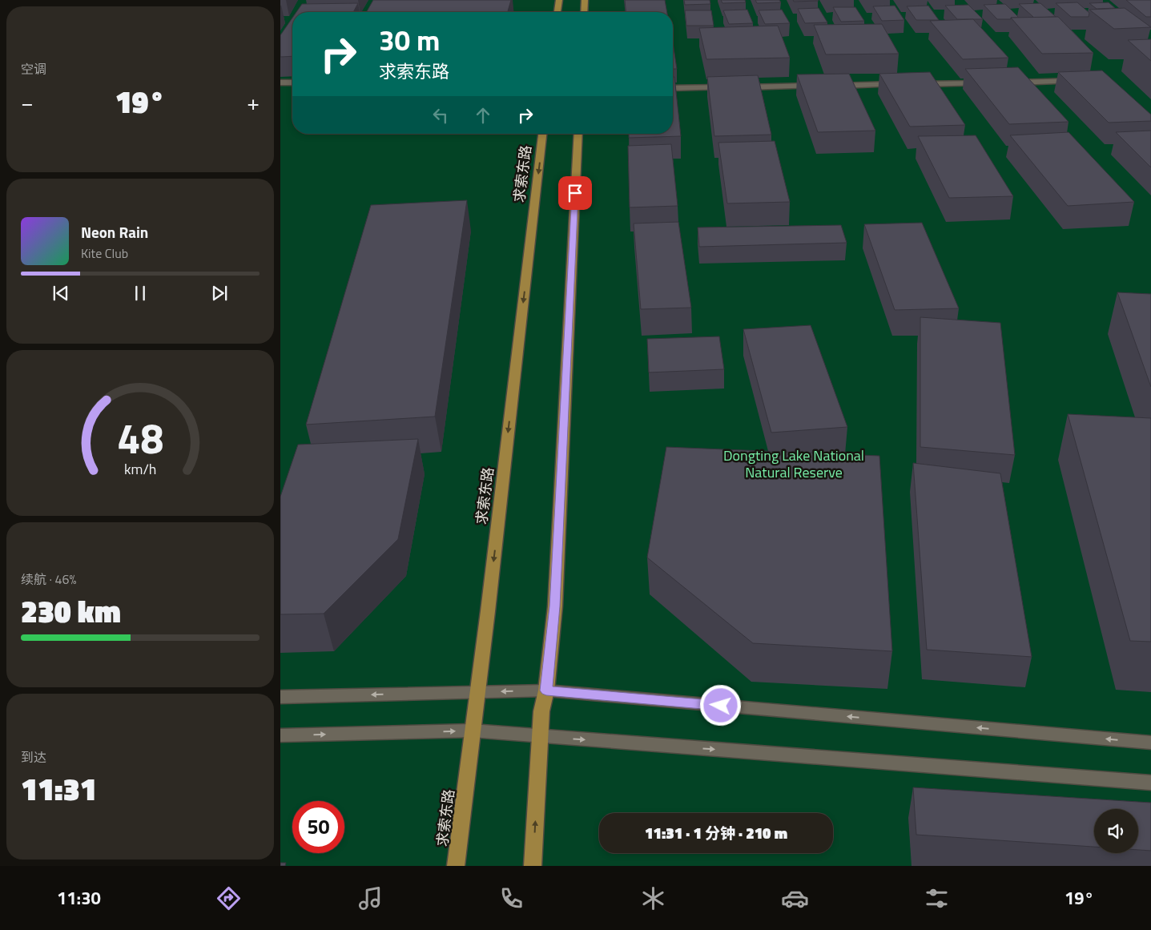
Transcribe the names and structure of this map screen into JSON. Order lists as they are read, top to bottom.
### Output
{
  "streets": {
    "main road": ["求索东路"]
  },
  "parks": ["Dongting Lake National Natural Reserve"],
  "page": {
    "tile": [
      "空调",
      ["续航 · 46%", "230 km"],
      ["到达", "11:31"]
    ],
    "turn": ["30 m", "求索东路"],
    "heat": ["−", "19°", "+"],
    "song": ["Neon Rain", "Kite Club"],
    "limit": "50",
    "trip": "11:31 · 1 分钟 · 210 m",
    "tabs": ["11:30", "19°"],
    "gauge": ["48", "km/h"]
  }
}
